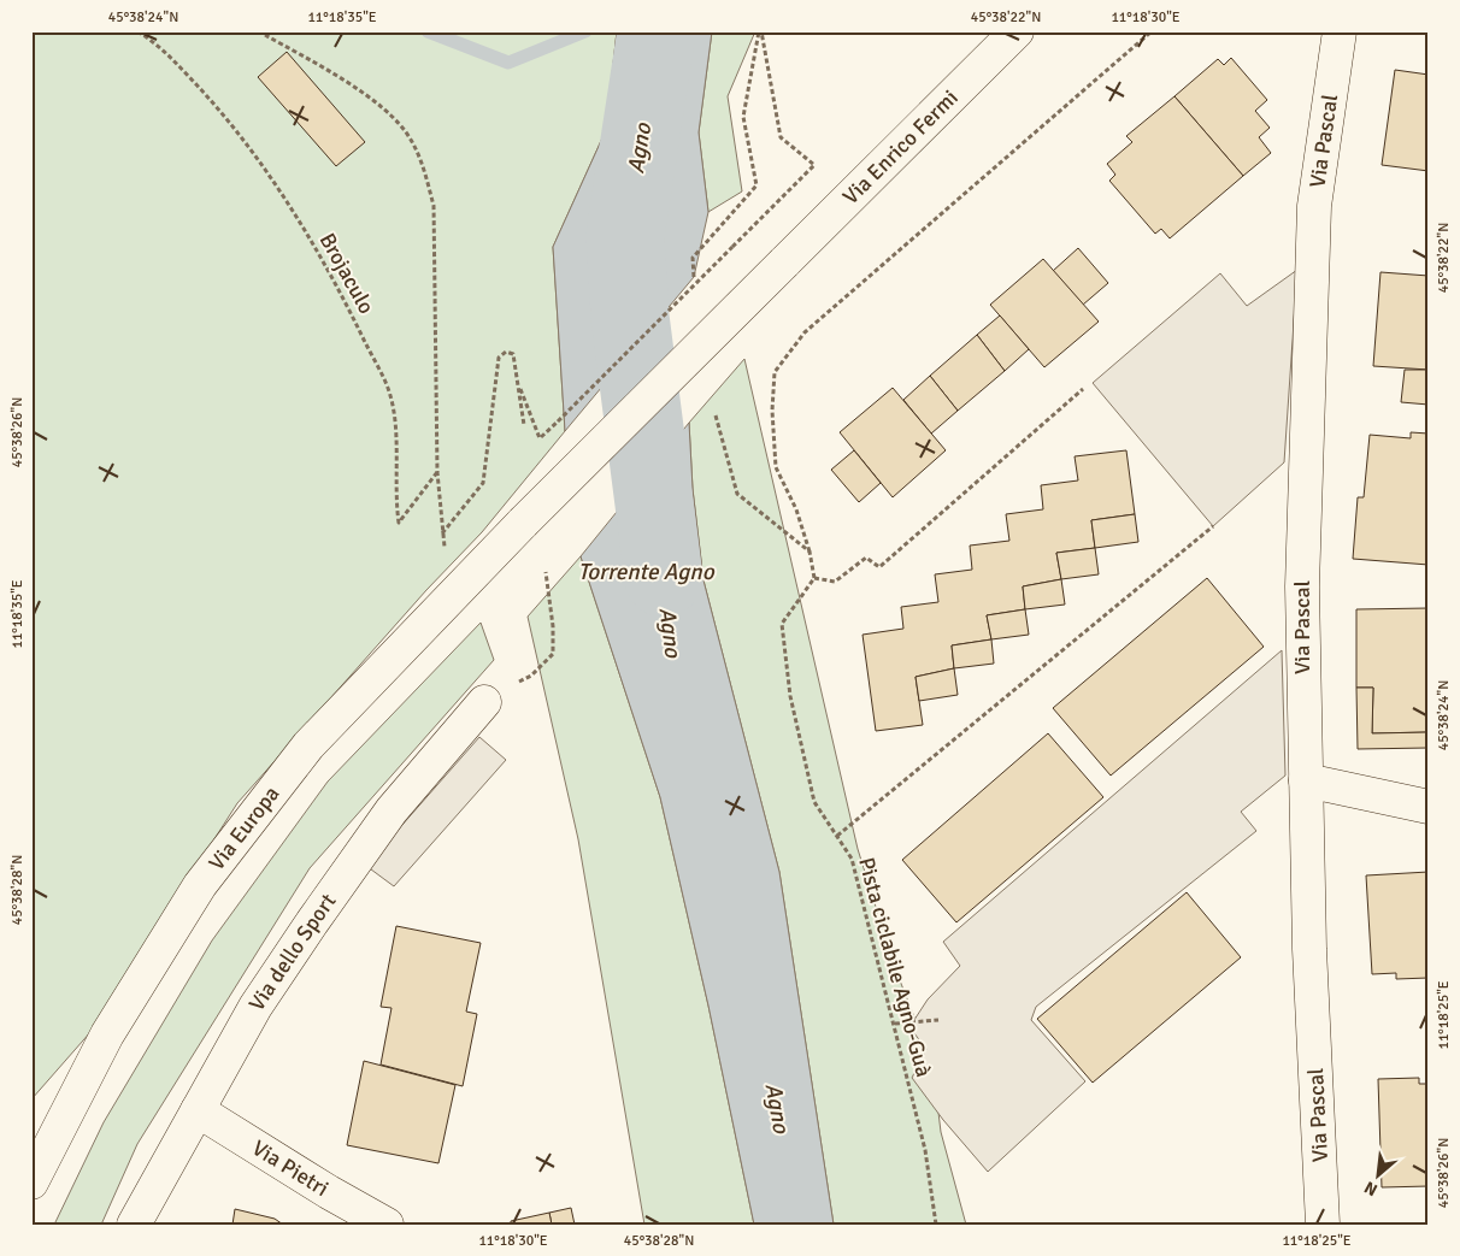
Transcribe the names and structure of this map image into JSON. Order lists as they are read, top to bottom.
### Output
{
  "streets": {
    "street": [
      "Via Pascal",
      "Via Enrico Fermi",
      "Via Europa",
      "Via dello Sport",
      "Via Pietri"
    ],
    "path": ["Brojaculo", "Pista ciclabile Agno-Guà"]
  },
  "crossings": [
    ["Via Enrico Fermi", "Via Europa"],
    ["Via dello Sport", "Via Pietri"]
  ],
  "water": ["Agno", "Torrente Agno"],
  "north": "bottom left",
  "coordinates": [
    "45°38'24\"N",
    "11°18'35\"E",
    "45°38'22\"N",
    "11°18'30\"E",
    "45°38'26\"N",
    "45°38'28\"N",
    "11°18'25\"E"
  ]
}
